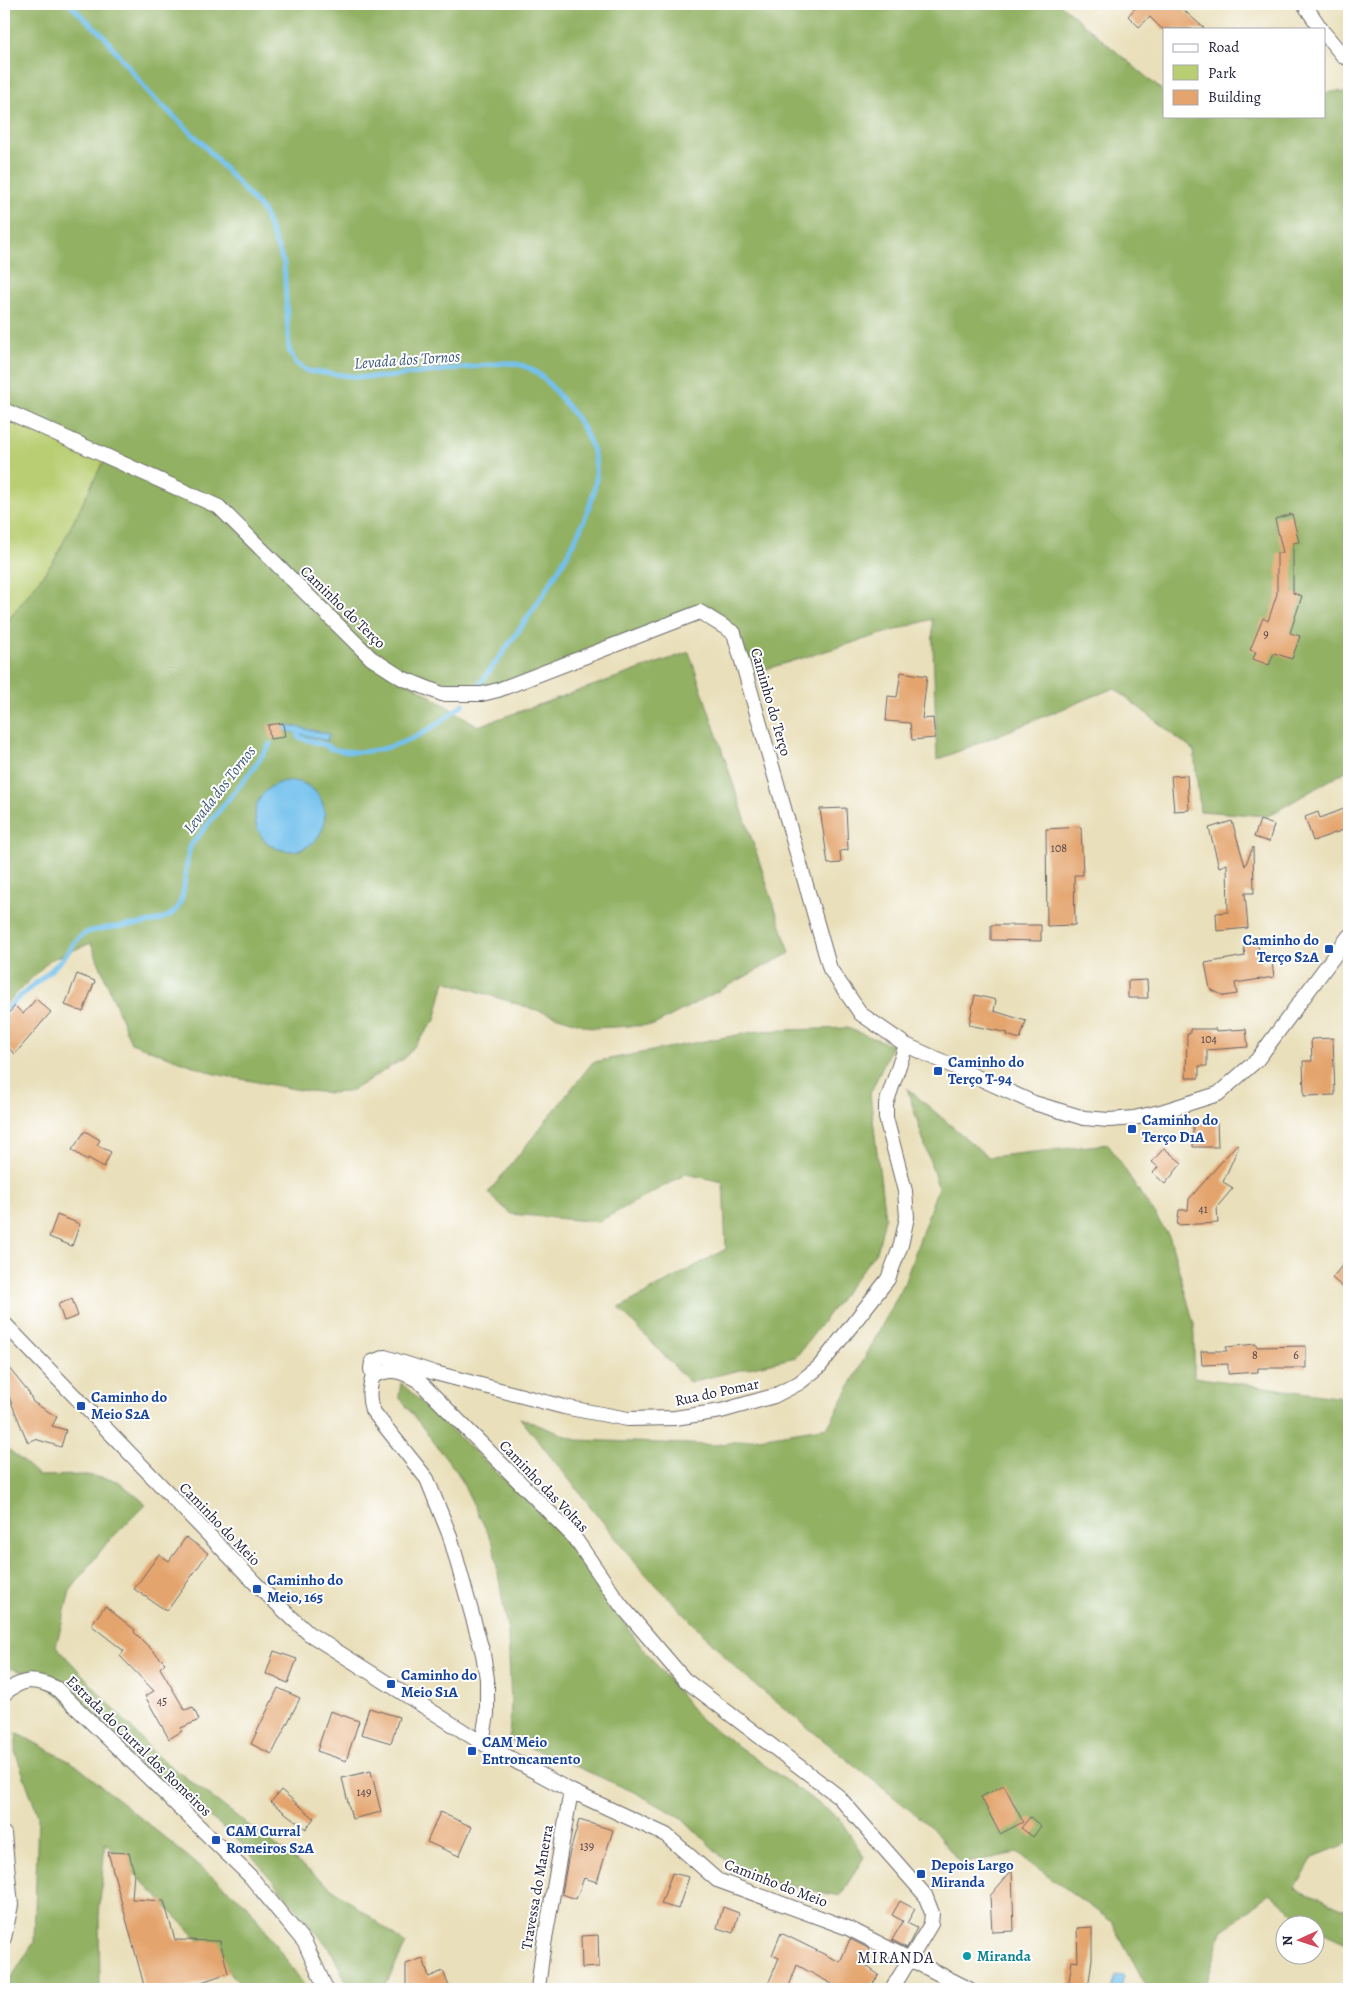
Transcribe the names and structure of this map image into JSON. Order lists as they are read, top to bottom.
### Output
{
  "streets": {
    "street": [
      "Caminho do Terço",
      "Rua do Pomar",
      "Caminho das Voltas",
      "Caminho do Meio",
      "Estrada do Curral dos Romeiros",
      "Travessa do Manerra"
    ]
  },
  "crossings": [
    ["Caminho do Terço", "Rua do Pomar"],
    ["Rua do Pomar", "Caminho das Voltas"],
    ["Caminho das Voltas", "Caminho do Meio"],
    ["Caminho do Meio", "Travessa do Manerra"]
  ],
  "districts": ["MIRANDA"],
  "water": ["Levada dos Tornos"],
  "places": {
    "transit": [
      "Caminho do Terço S2A",
      "Caminho do Terço T-94",
      "Caminho do Terço D1A",
      "Caminho do Meio S2A",
      "Caminho do Meio, 165",
      "Caminho do Meio S1A",
      "CAM Meio Entroncamento",
      "CAM Curral Romeiros S2A",
      "Depois Largo Miranda"
    ],
    "other": ["Miranda"]
  },
  "house_numbers": [
    "9",
    "108",
    "104",
    "41",
    "8",
    "6",
    "45",
    "149",
    "139"
  ],
  "legend": ["Road", "Park", "Building"],
  "north": "left"
}
